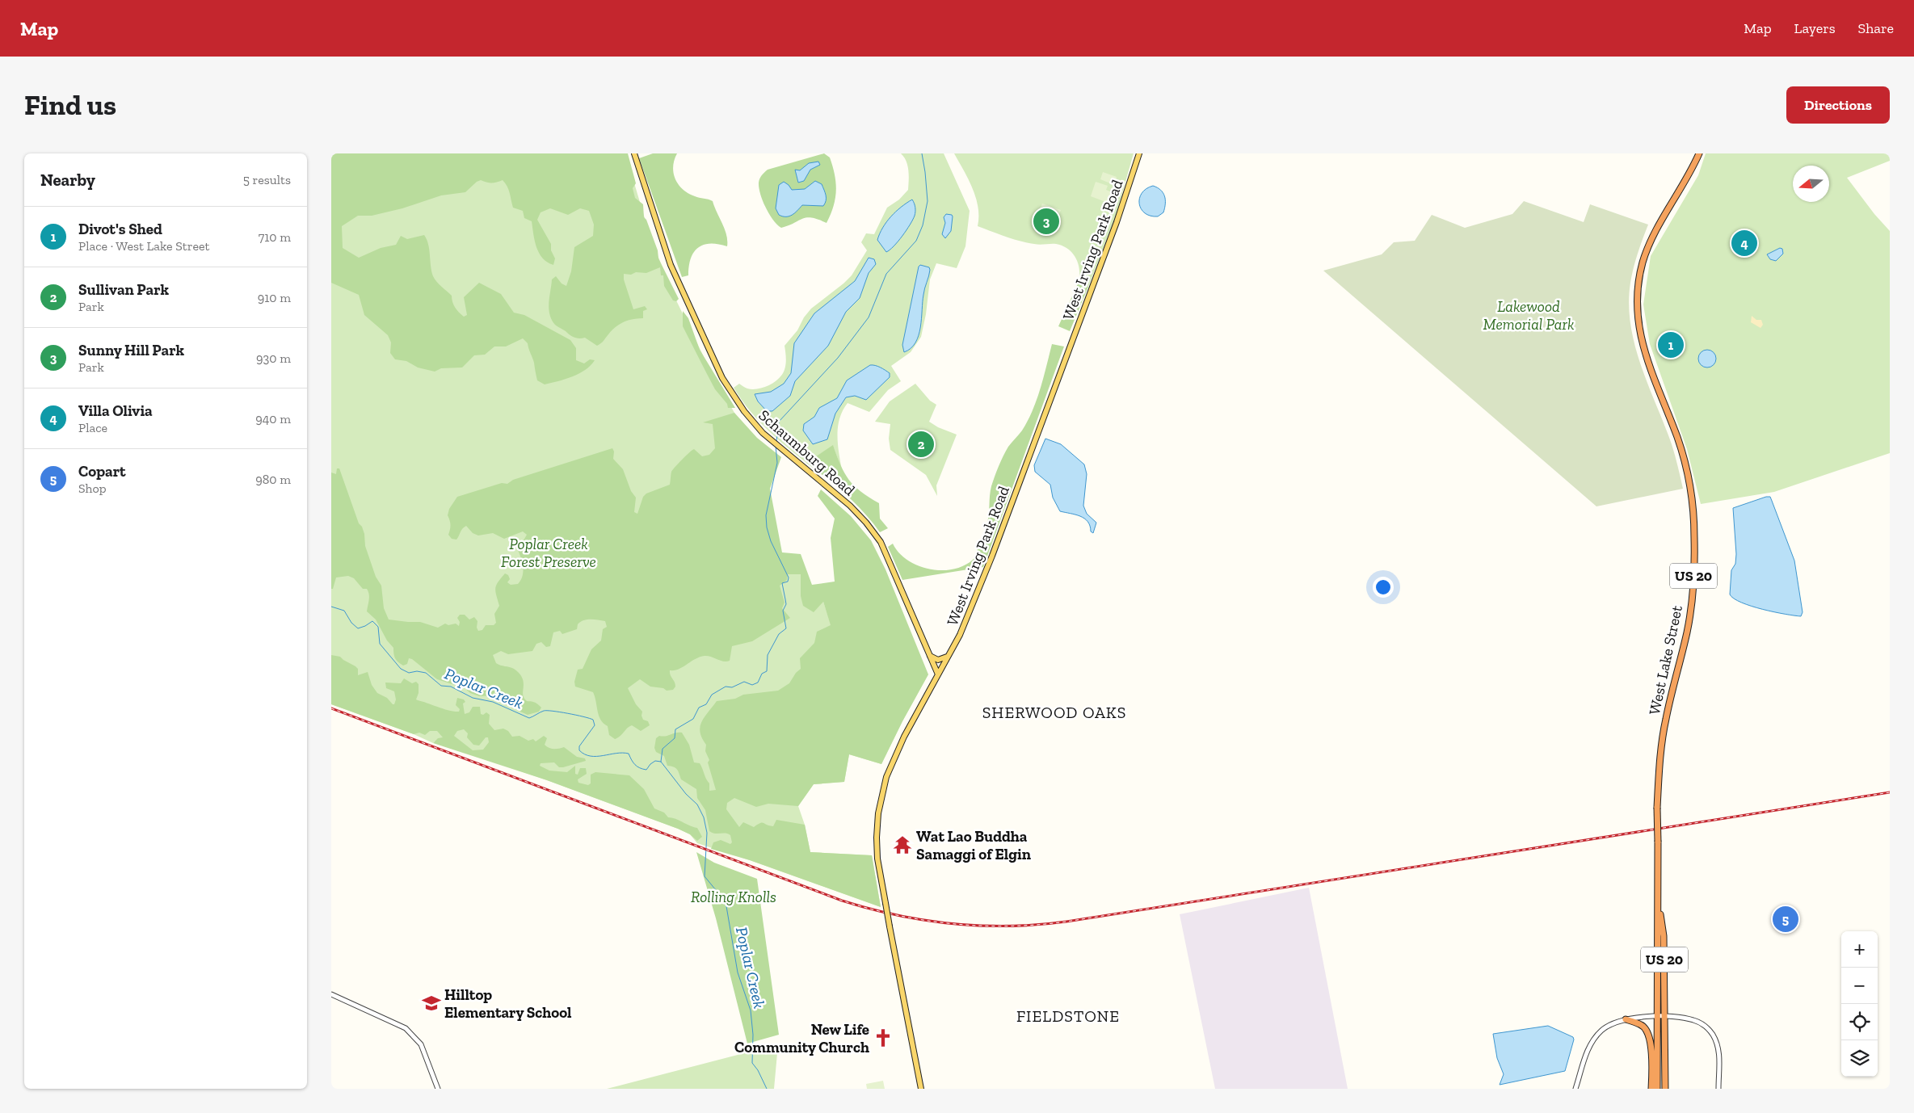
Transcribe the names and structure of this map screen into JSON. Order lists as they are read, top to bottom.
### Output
{
  "streets": {
    "highway": ["US 20", "West Lake Street"],
    "main road": ["West Irving Park Road", "Schaumburg Road"]
  },
  "crossings": [
    ["West Irving Park Road", "Schaumburg Road"],
    ["US 20", "West Lake Street"]
  ],
  "districts": ["SHERWOOD OAKS", "FIELDSTONE"],
  "water": ["Poplar Creek"],
  "parks": ["Lakewood Memorial Park", "Poplar Creek Forest Preserve", "Rolling Knolls"],
  "places": {
    "temple": ["Wat Lao Buddha Samaggi of Elgin"],
    "school or university": ["Hilltop Elementary School"],
    "church": ["New Life Community Church"]
  },
  "north": "left",
  "page": {
    "header": "Map",
    "nav": ["Map", "Layers", "Share"],
    "buttons": "Directions",
    "title": "Find us",
    "heading": ["Nearby", "5 results"],
    "list": [
      {
        "mark": "1",
        "name": "Divot's Shed",
        "note": "Place · West Lake Street",
        "value": "710 m"
      },
      {
        "mark": "2",
        "name": "Sullivan Park",
        "note": "Park",
        "value": "910 m"
      },
      {
        "mark": "3",
        "name": "Sunny Hill Park",
        "note": "Park",
        "value": "930 m"
      },
      {
        "mark": "4",
        "name": "Villa Olivia",
        "note": "Place",
        "value": "940 m"
      },
      {
        "mark": "5",
        "name": "Copart",
        "note": "Shop",
        "value": "980 m"
      }
    ],
    "pins": [
      "3",
      "4",
      "1",
      "2",
      "5"
    ],
    "map_buttons": ["+", "−"]
  }
}
